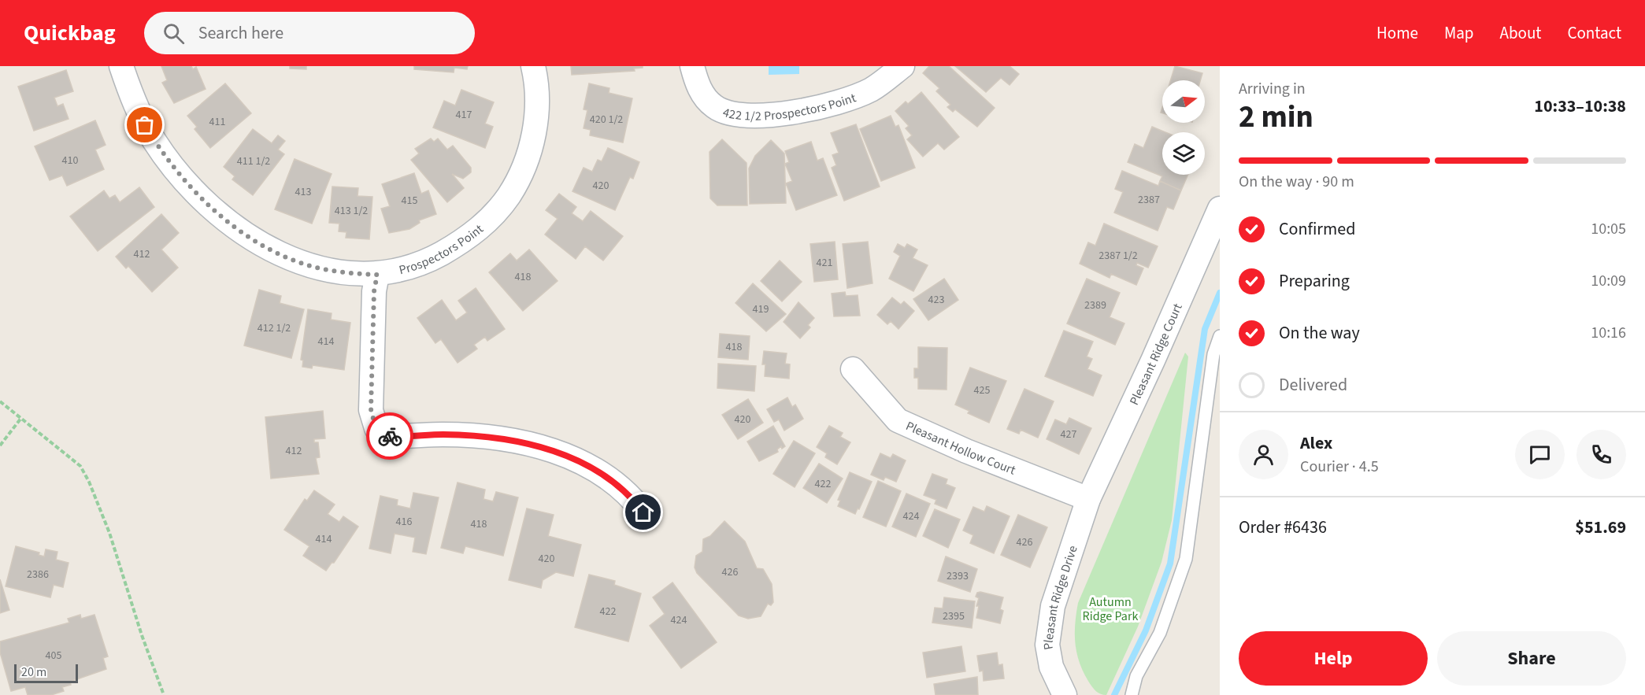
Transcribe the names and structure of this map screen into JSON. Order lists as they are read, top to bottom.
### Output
{
  "streets": {
    "street": [
      "422 1/2 Prospectors Point",
      "Prospectors Point",
      "Pleasant Ridge Court",
      "Pleasant Hollow Court",
      "Pleasant Ridge Drive"
    ]
  },
  "crossings": [
    ["Pleasant Ridge Court", "Pleasant Hollow Court"],
    ["Pleasant Ridge Court", "Pleasant Ridge Drive"],
    ["Pleasant Hollow Court", "Pleasant Ridge Drive"]
  ],
  "parks": ["Autumn Ridge Park"],
  "house_numbers": [
    "417",
    "420 1/2",
    "411",
    "410",
    "411 1/2",
    "420",
    "413",
    "2387",
    "415",
    "413 1/2",
    "412",
    "2387 1/2",
    "421",
    "418",
    "423",
    "2389",
    "419",
    "412 1/2",
    "414",
    "418",
    "425",
    "420",
    "427",
    "412",
    "422",
    "424",
    "416",
    "418",
    "414",
    "426",
    "420",
    "426",
    "2386",
    "2393",
    "422",
    "2395",
    "424",
    "405"
  ],
  "scale_bar": "20 m",
  "north": "right",
  "page": {
    "header": "Quickbag",
    "search": "Search here",
    "nav": [
      "Home",
      "Map",
      "About",
      "Contact"
    ],
    "heading": ["2 min", "Arriving in", "10:33–10:38"],
    "panel": [
      "Alex",
      "Courier · 4.5",
      "Order #6436",
      "$51.69"
    ],
    "bar": "On the way · 90 m",
    "list": [
      ["Confirmed", "10:05"],
      ["Preparing", "10:09"],
      ["On the way", "10:16"],
      "Delivered"
    ],
    "buttons": ["Help", "Share"],
    "scale": "20 m"
  }
}
